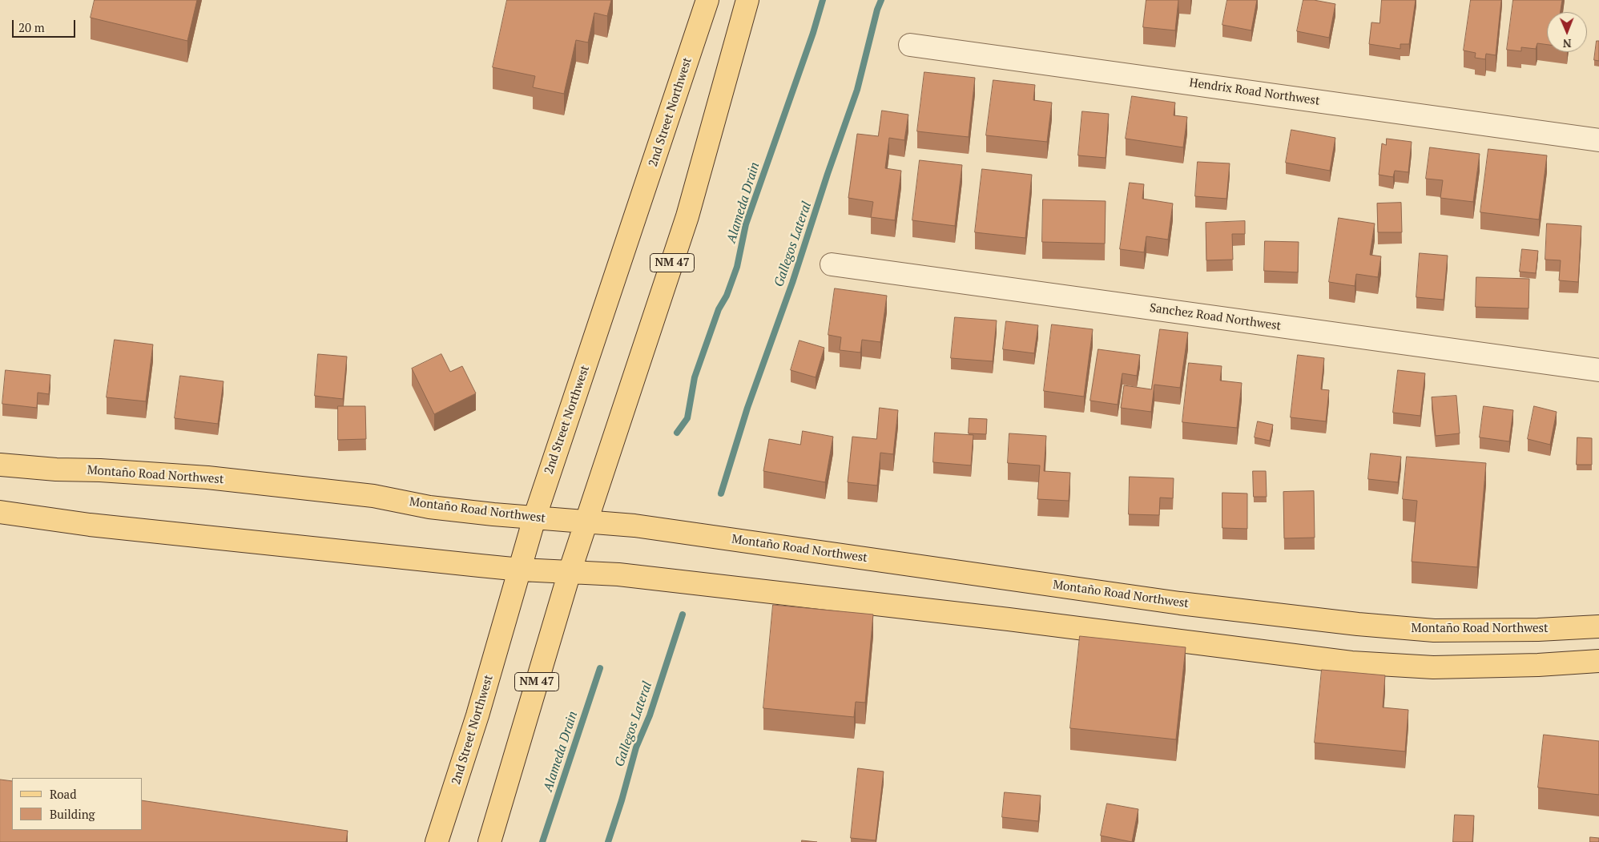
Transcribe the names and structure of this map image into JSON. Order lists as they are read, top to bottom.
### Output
{
  "streets": {
    "main road": ["2nd Street Northwest", "NM 47", "Montaño Road Northwest"],
    "street": ["Hendrix Road Northwest", "Sanchez Road Northwest"]
  },
  "crossings": [
    ["2nd Street Northwest", "Montaño Road Northwest"],
    ["NM 47", "Montaño Road Northwest"]
  ],
  "water": ["Alameda Drain", "Gallegos Lateral"],
  "legend": ["Road", "Building"],
  "scale_bar": "20 m",
  "north": "bottom"
}
